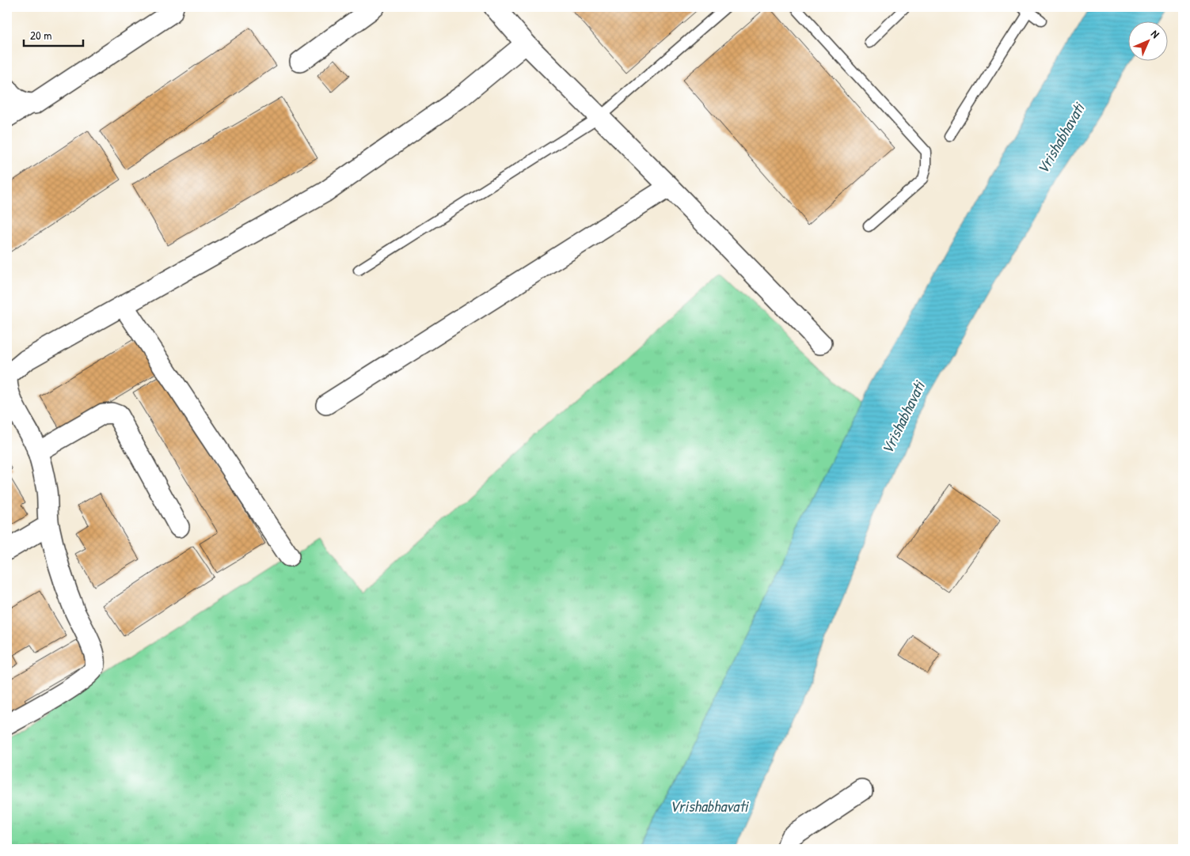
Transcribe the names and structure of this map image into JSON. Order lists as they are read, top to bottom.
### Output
{
  "water": ["Vrishabhavati"],
  "scale_bar": "20 m",
  "north": "top right"
}
